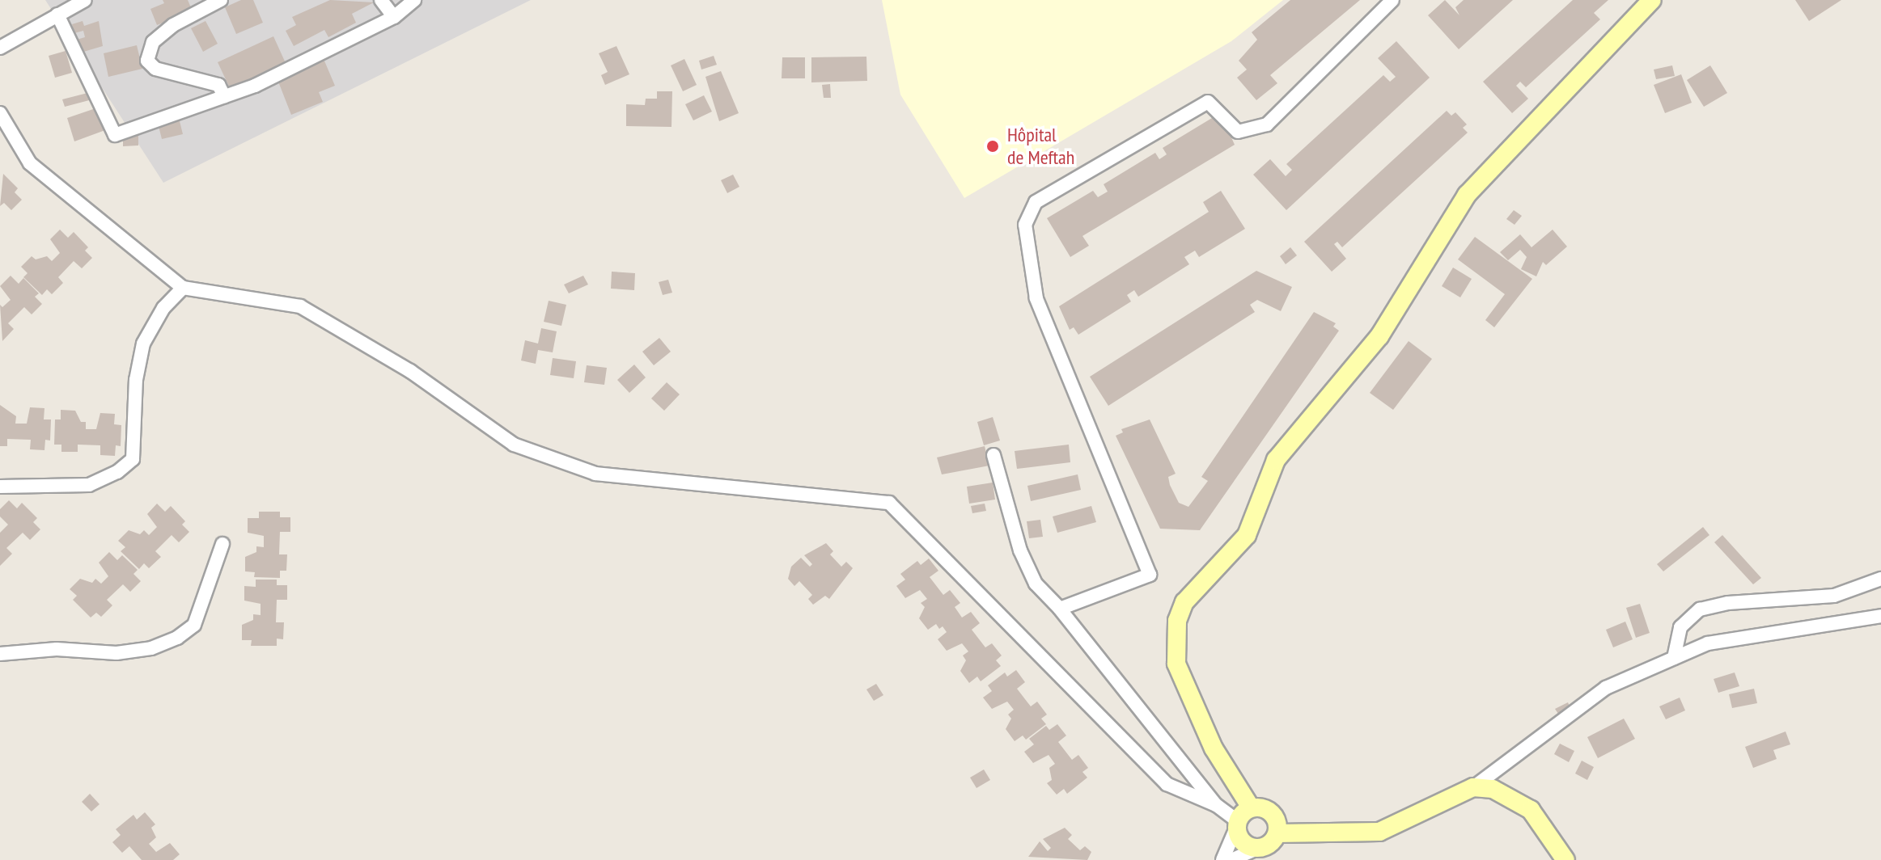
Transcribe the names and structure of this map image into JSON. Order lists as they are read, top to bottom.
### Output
{
  "places": ["Hôpital de Meftah"]
}
